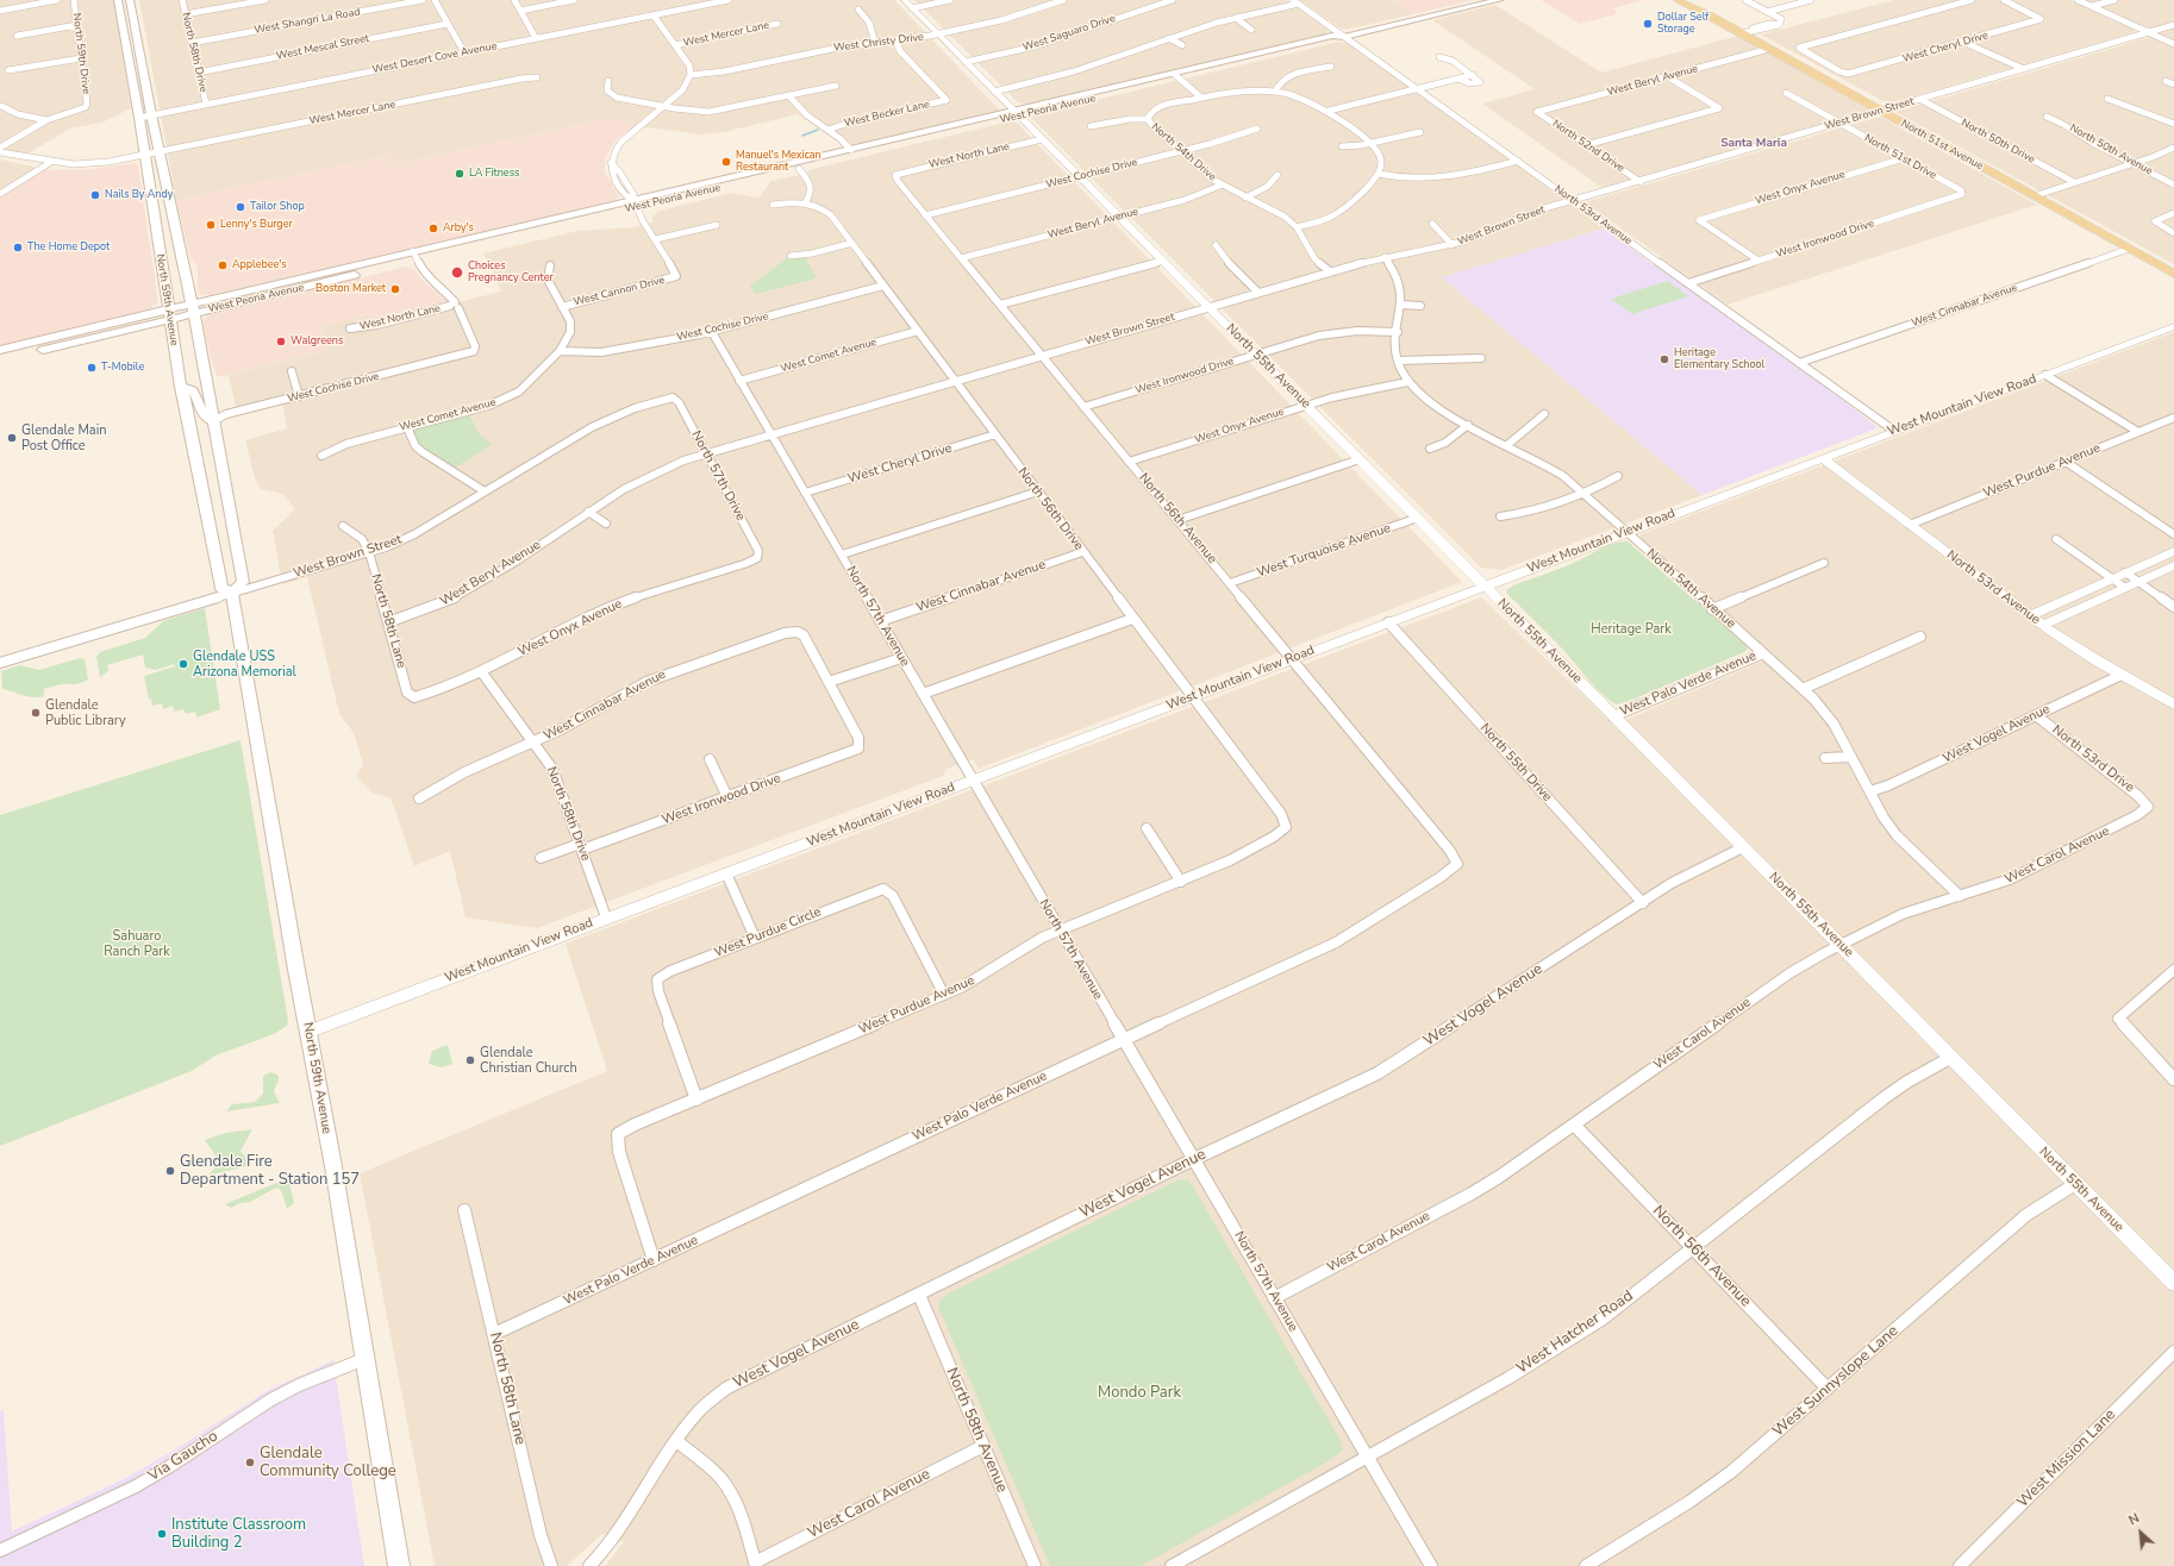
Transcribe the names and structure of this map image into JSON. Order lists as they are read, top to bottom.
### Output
{
  "streets": {
    "main road": ["West Peoria Avenue", "North 51st Avenue", "North 59th Avenue"],
    "street": [
      "West Shangri La Road",
      "West Saguaro Drive",
      "West Mercer Lane",
      "West Christy Drive",
      "West Mescal Street",
      "West Cheryl Drive",
      "North 58th Drive",
      "North 59th Drive",
      "West Desert Cove Avenue",
      "West Beryl Avenue",
      "West Becker Lane",
      "West Brown Street",
      "North 50th Drive",
      "North 52nd Drive",
      "North 50th Avenue",
      "North 54th Drive",
      "West North Lane",
      "North 51st Drive",
      "West Cochise Drive",
      "West Onyx Avenue",
      "North 53rd Avenue",
      "West Ironwood Drive",
      "West Cannon Drive",
      "West Cinnabar Avenue",
      "West Comet Avenue",
      "North 55th Avenue",
      "West Mountain View Road",
      "West Purdue Avenue",
      "North 57th Drive",
      "North 56th Drive",
      "North 56th Avenue",
      "West Turquoise Avenue",
      "North 54th Avenue",
      "North 57th Avenue",
      "North 58th Lane",
      "West Palo Verde Avenue",
      "West Vogel Avenue",
      "North 53rd Drive",
      "North 55th Drive",
      "West Carol Avenue",
      "West Purdue Circle",
      "West Hatcher Road",
      "West Sunnyslope Lane",
      "North 58th Avenue",
      "Via Gaucho",
      "West Mission Lane"
    ]
  },
  "crossings": [
    ["West Shangri La Road", "North 58th Drive"],
    ["West Saguaro Drive", "North 55th Avenue"],
    ["West Mercer Lane", "North 59th Avenue"],
    ["West Christy Drive", "West Becker Lane"],
    ["West Christy Drive", "North 55th Avenue"],
    ["West Mescal Street", "North 58th Drive"],
    ["West Cheryl Drive", "North 56th Drive"],
    ["West Cheryl Drive", "North 57th Avenue"],
    ["North 58th Drive", "West Desert Cove Avenue"],
    ["North 58th Drive", "West Onyx Avenue"],
    ["North 58th Drive", "West Ironwood Drive"],
    ["North 58th Drive", "West Cinnabar Avenue"],
    ["North 58th Drive", "West Mountain View Road"],
    ["West Desert Cove Avenue", "North 59th Avenue"],
    ["West Beryl Avenue", "West Brown Street"],
    ["West Beryl Avenue", "North 51st Avenue"],
    ["West Beryl Avenue", "North 52nd Drive"],
    ["West Beryl Avenue", "North 54th Drive"],
    ["West Beryl Avenue", "North 55th Avenue"],
    ["West Beryl Avenue", "North 57th Drive"],
    ["West Beryl Avenue", "North 56th Avenue"],
    ["West Beryl Avenue", "North 58th Lane"],
    ["West Peoria Avenue", "North 53rd Avenue"],
    ["West Peoria Avenue", "North 59th Avenue"],
    ["West Peoria Avenue", "North 55th Avenue"],
    ["West Brown Street", "North 50th Drive"],
    ["West Brown Street", "North 51st Avenue"],
    ["West Brown Street", "North 52nd Drive"],
    ["West Brown Street", "North 54th Drive"],
    ["West Brown Street", "North 51st Drive"],
    ["West Brown Street", "North 53rd Avenue"],
    ["West Brown Street", "North 59th Avenue"],
    ["West Brown Street", "North 55th Avenue"],
    ["West Brown Street", "North 57th Drive"],
    ["West Brown Street", "North 56th Drive"],
    ["West Brown Street", "North 56th Avenue"],
    ["West Brown Street", "North 54th Avenue"],
    ["West Brown Street", "North 57th Avenue"],
    ["West Brown Street", "North 58th Lane"],
    ["North 51st Avenue", "West Cinnabar Avenue"],
    ["North 54th Drive", "West Cochise Drive"],
    ["West North Lane", "West Cochise Drive"],
    ["West North Lane", "North 55th Avenue"],
    ["West North Lane", "North 56th Avenue"],
    ["North 51st Drive", "West Onyx Avenue"],
    ["North 51st Drive", "West Ironwood Drive"],
    ["West Cochise Drive", "North 59th Avenue"],
    ["West Cochise Drive", "West Comet Avenue"],
    ["West Cochise Drive", "North 55th Avenue"],
    ["West Cochise Drive", "North 56th Drive"],
    ["West Cochise Drive", "North 56th Avenue"],
    ["West Cochise Drive", "North 57th Avenue"],
    ["West Onyx Avenue", "West Ironwood Drive"],
    ["West Onyx Avenue", "North 55th Avenue"],
    ["West Onyx Avenue", "North 57th Drive"],
    ["West Onyx Avenue", "North 56th Avenue"],
    ["West Onyx Avenue", "North 54th Avenue"],
    ["West Onyx Avenue", "North 58th Lane"],
    ["North 53rd Avenue", "West Ironwood Drive"],
    ["North 53rd Avenue", "West Cinnabar Avenue"],
    ["North 53rd Avenue", "West Mountain View Road"],
    ["North 53rd Avenue", "West Purdue Avenue"],
    ["North 53rd Avenue", "West Vogel Avenue"],
    ["West Ironwood Drive", "West Cinnabar Avenue"],
    ["West Ironwood Drive", "North 55th Avenue"],
    ["West Ironwood Drive", "North 56th Avenue"],
    ["West Ironwood Drive", "North 54th Avenue"],
    ["North 59th Avenue", "West Mountain View Road"],
    ["North 59th Avenue", "Via Gaucho"],
    ["West Cinnabar Avenue", "North 56th Drive"],
    ["West Cinnabar Avenue", "North 57th Avenue"],
    ["West Comet Avenue", "North 56th Drive"],
    ["West Comet Avenue", "North 57th Avenue"],
    ["North 55th Avenue", "West Mountain View Road"],
    ["North 55th Avenue", "West Turquoise Avenue"],
    ["North 55th Avenue", "West Palo Verde Avenue"],
    ["North 55th Avenue", "West Vogel Avenue"],
    ["North 55th Avenue", "West Carol Avenue"],
    ["North 55th Avenue", "West Hatcher Road"],
    ["North 55th Avenue", "West Sunnyslope Lane"],
    ["West Mountain View Road", "North 56th Drive"],
    ["West Mountain View Road", "North 56th Avenue"],
    ["West Mountain View Road", "North 54th Avenue"],
    ["West Mountain View Road", "North 57th Avenue"],
    ["West Mountain View Road", "North 55th Drive"],
    ["West Purdue Avenue", "North 56th Drive"],
    ["West Purdue Avenue", "North 57th Avenue"],
    ["West Purdue Avenue", "West Palo Verde Avenue"],
    ["West Purdue Avenue", "West Purdue Circle"],
    ["North 56th Avenue", "West Turquoise Avenue"],
    ["North 56th Avenue", "West Palo Verde Avenue"],
    ["North 56th Avenue", "West Carol Avenue"],
    ["North 56th Avenue", "West Hatcher Road"],
    ["North 56th Avenue", "West Sunnyslope Lane"],
    ["North 54th Avenue", "West Palo Verde Avenue"],
    ["North 54th Avenue", "West Vogel Avenue"],
    ["North 54th Avenue", "West Carol Avenue"],
    ["North 57th Avenue", "West Palo Verde Avenue"],
    ["North 57th Avenue", "West Vogel Avenue"],
    ["North 57th Avenue", "West Carol Avenue"],
    ["North 57th Avenue", "West Hatcher Road"],
    ["North 58th Lane", "West Palo Verde Avenue"],
    ["West Vogel Avenue", "North 53rd Drive"],
    ["West Vogel Avenue", "North 55th Drive"],
    ["West Vogel Avenue", "North 58th Avenue"],
    ["North 53rd Drive", "West Carol Avenue"],
    ["West Carol Avenue", "North 58th Avenue"]
  ],
  "districts": ["Santa Maria"],
  "parks": ["Heritage Park", "Sahuaro Ranch Park", "Mondo Park"],
  "places": [
    "Dollar Self Storage",
    "Manuel's Mexican Restaurant",
    "LA Fitness",
    "Nails By Andy",
    "Tailor Shop",
    "Lenny's Burger",
    "Arby's",
    "The Home Depot",
    "Applebee's",
    "Choices Pregnancy Center",
    "Boston Market",
    "Walgreens",
    "Heritage Elementary School",
    "T-Mobile",
    "Glendale Main Post Office",
    "Glendale USS Arizona Memorial",
    "Glendale Public Library",
    "Glendale Christian Church",
    "Glendale Fire Department - Station 157",
    "Glendale Community College",
    "Institute Classroom Building 2"
  ],
  "north": "top left"
}
